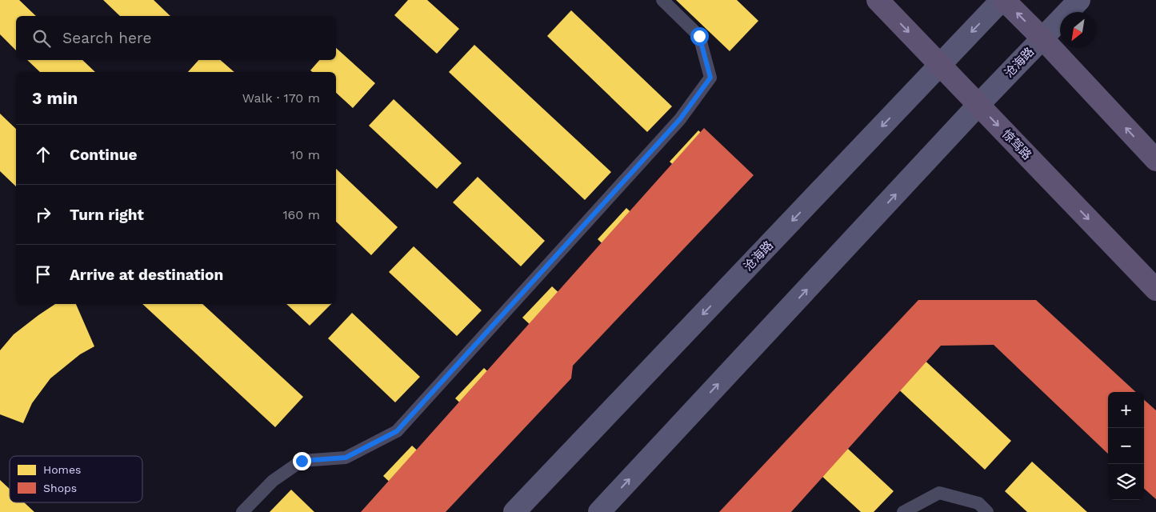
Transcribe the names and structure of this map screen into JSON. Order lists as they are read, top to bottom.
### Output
{
  "streets": {
    "main road": ["沧海路", "惊驾路"]
  },
  "crossings": [
    ["沧海路", "惊驾路"]
  ],
  "legend": ["Homes", "Shops"],
  "north": "bottom left",
  "page": {
    "search": "Search here",
    "heading": ["3 min", "Walk · 170 m"],
    "list": [
      ["Continue", "10 m"],
      ["Turn right", "160 m"],
      "Arrive at destination"
    ],
    "map_buttons": ["+", "−"]
  }
}
